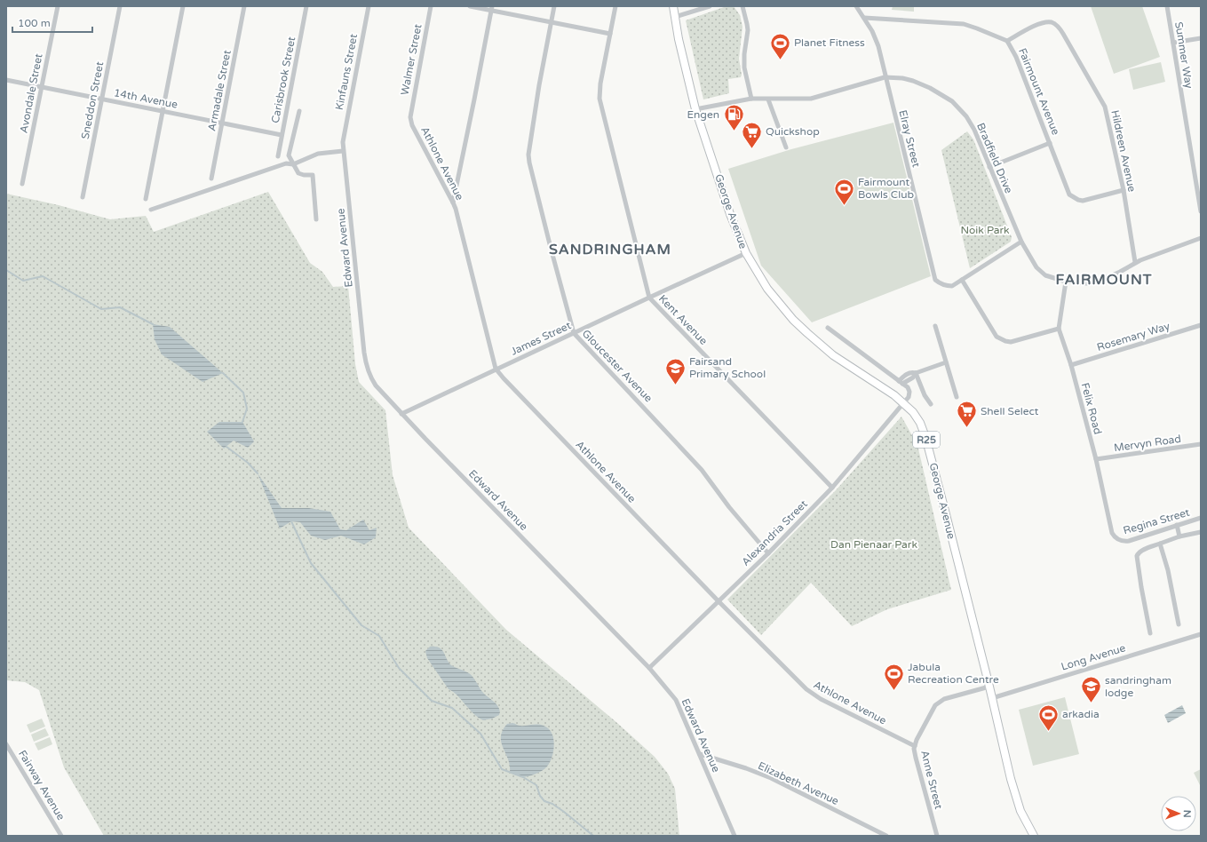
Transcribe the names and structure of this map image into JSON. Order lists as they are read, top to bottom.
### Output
{
  "streets": {
    "main road": ["George Avenue", "R25"],
    "street": [
      "Summer Way",
      "Walmer Street",
      "Kinfauns Street",
      "Carisbrook Street",
      "Armadale Street",
      "Fairmount Avenue",
      "Avondale Street",
      "14th Avenue",
      "Sneddon Street",
      "Elray Street",
      "Hildreen Avenue",
      "Bradfield Drive",
      "Athlone Avenue",
      "Edward Avenue",
      "Kent Avenue",
      "Rosemary Way",
      "James Street",
      "Gloucester Avenue",
      "Felix Road",
      "Mervyn Road",
      "Regina Street",
      "Alexandria Street",
      "Long Avenue",
      "Anne Street",
      "Elizabeth Avenue",
      "Fairway Avenue"
    ]
  },
  "crossings": [
    ["Walmer Street", "Athlone Avenue"],
    ["Kinfauns Street", "Edward Avenue"],
    ["Carisbrook Street", "14th Avenue"],
    ["Armadale Street", "14th Avenue"],
    ["Fairmount Avenue", "Elray Street"],
    ["Fairmount Avenue", "Hildreen Avenue"],
    ["Avondale Street", "14th Avenue"],
    ["14th Avenue", "Sneddon Street"],
    ["Elray Street", "Bradfield Drive"],
    ["Hildreen Avenue", "Bradfield Drive"],
    ["Bradfield Drive", "George Avenue"],
    ["Bradfield Drive", "Felix Road"],
    ["Athlone Avenue", "James Street"],
    ["Athlone Avenue", "Alexandria Street"],
    ["Athlone Avenue", "Anne Street"],
    ["George Avenue", "James Street"],
    ["George Avenue", "R25"],
    ["George Avenue", "Alexandria Street"],
    ["George Avenue", "Long Avenue"],
    ["George Avenue", "Anne Street"],
    ["Edward Avenue", "James Street"],
    ["Edward Avenue", "Alexandria Street"],
    ["Edward Avenue", "Elizabeth Avenue"],
    ["Kent Avenue", "James Street"],
    ["Kent Avenue", "Alexandria Street"],
    ["Rosemary Way", "Felix Road"],
    ["James Street", "Gloucester Avenue"],
    ["Gloucester Avenue", "Alexandria Street"],
    ["Felix Road", "Mervyn Road"],
    ["Felix Road", "Regina Street"]
  ],
  "districts": ["SANDRINGHAM", "FAIRMOUNT"],
  "parks": ["Noik Park", "Dan Pienaar Park"],
  "places": {
    "sports": [
      "Planet Fitness",
      "Fairmount Bowls Club",
      "Jabula Recreation Centre",
      "arkadia"
    ],
    "fuel station": ["Engen"],
    "supermarket": ["Quickshop", "Shell Select"],
    "school or university": ["Fairsand Primary School", "sandringham lodge"]
  },
  "scale_bar": "100 m",
  "north": "right"
}
